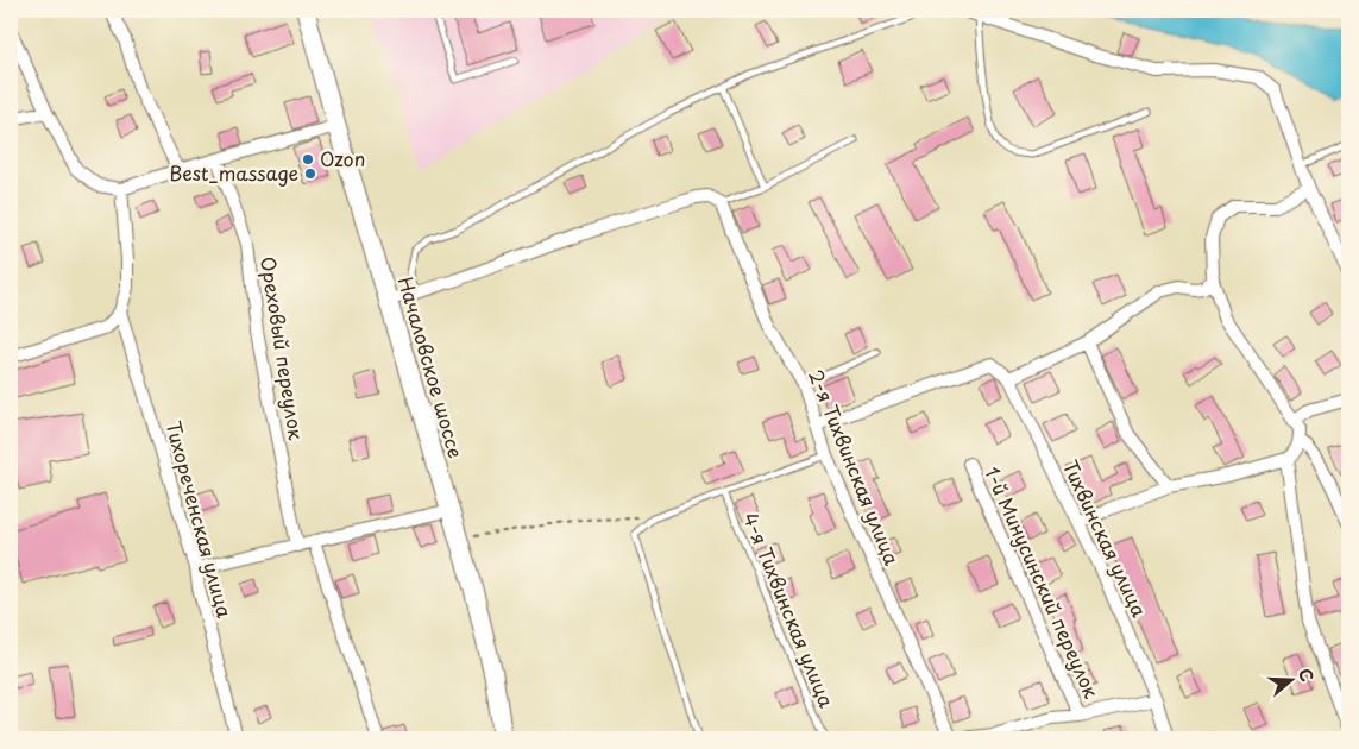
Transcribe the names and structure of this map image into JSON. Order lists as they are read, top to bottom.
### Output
{
  "streets": {
    "main road": ["Началовское шоссе"],
    "street": [
      "Ореховый переулок",
      "2-я Тихвинская улица",
      "Тихореченская улица",
      "Тихвинская улица",
      "1-й Минусинский переулок"
    ],
    "lane": ["4-я Тихвинская улица"]
  },
  "crossings": [
    ["2-я Тихвинская улица", "Тихвинская улица"]
  ],
  "places": ["Ozon", "Best_massage"],
  "north": "right"
}
